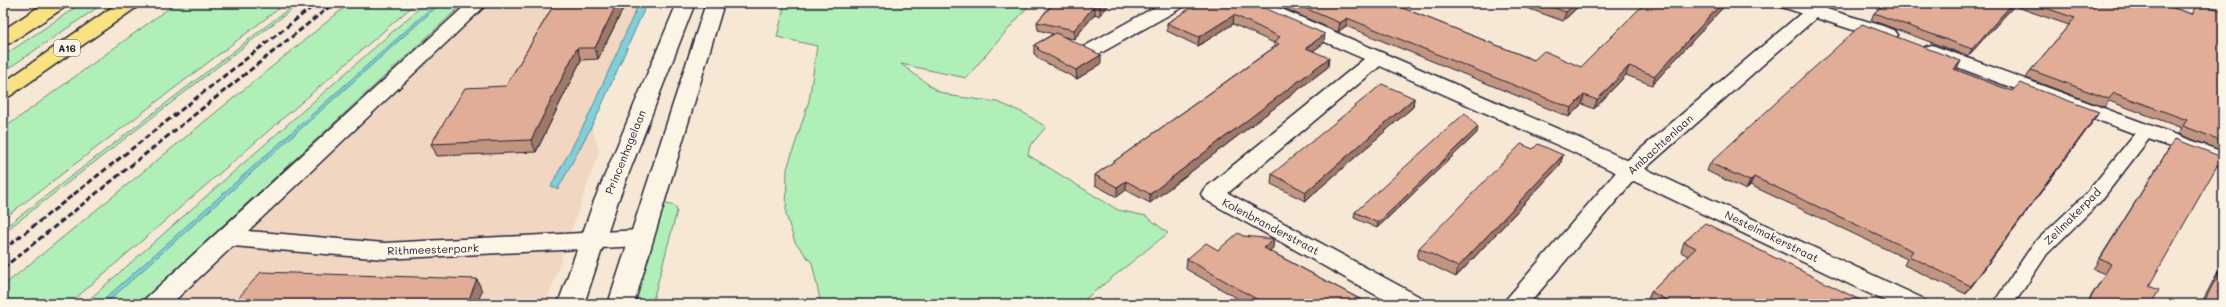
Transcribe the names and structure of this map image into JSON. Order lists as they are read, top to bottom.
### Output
{
  "streets": {
    "highway": ["A16"],
    "street": [
      "Ambachtenlaan",
      "Princenhagelaan",
      "Zeilmakerpad",
      "Kolenbranderstraat",
      "Nestelmakerstraat",
      "Rithmeesterpark"
    ]
  },
  "crossings": [
    ["Ambachtenlaan", "Nestelmakerstraat"],
    ["Princenhagelaan", "Rithmeesterpark"]
  ]
}
